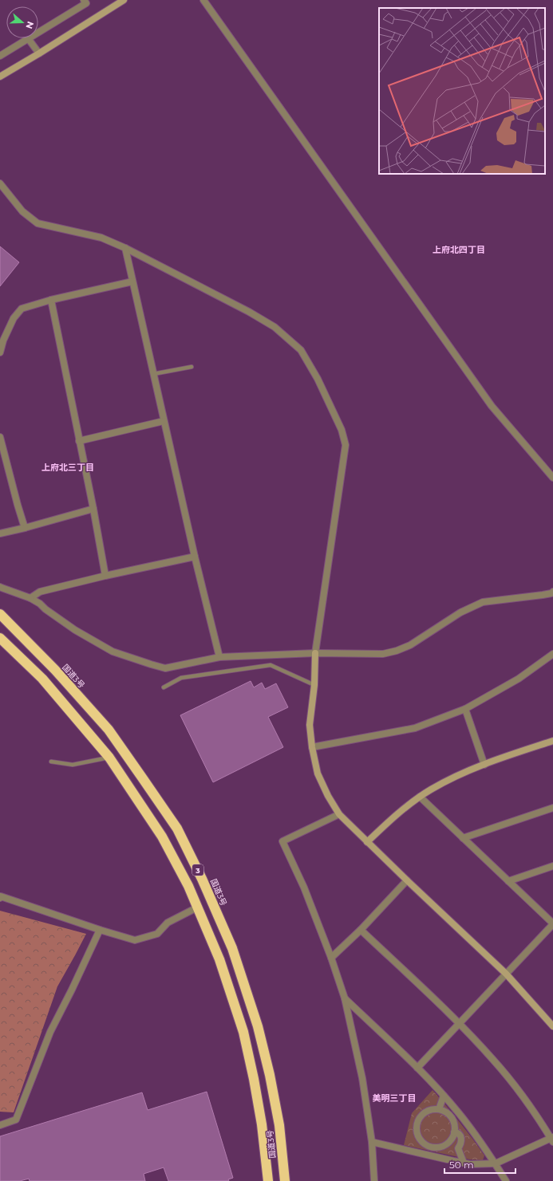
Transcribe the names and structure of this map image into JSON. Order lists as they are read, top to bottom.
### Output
{
  "streets": {
    "highway": ["国道3号", "3"]
  },
  "districts": ["上府北四丁目", "上府北三丁目", "美明三丁目"],
  "scale_bar": "50 m",
  "north": "right"
}
